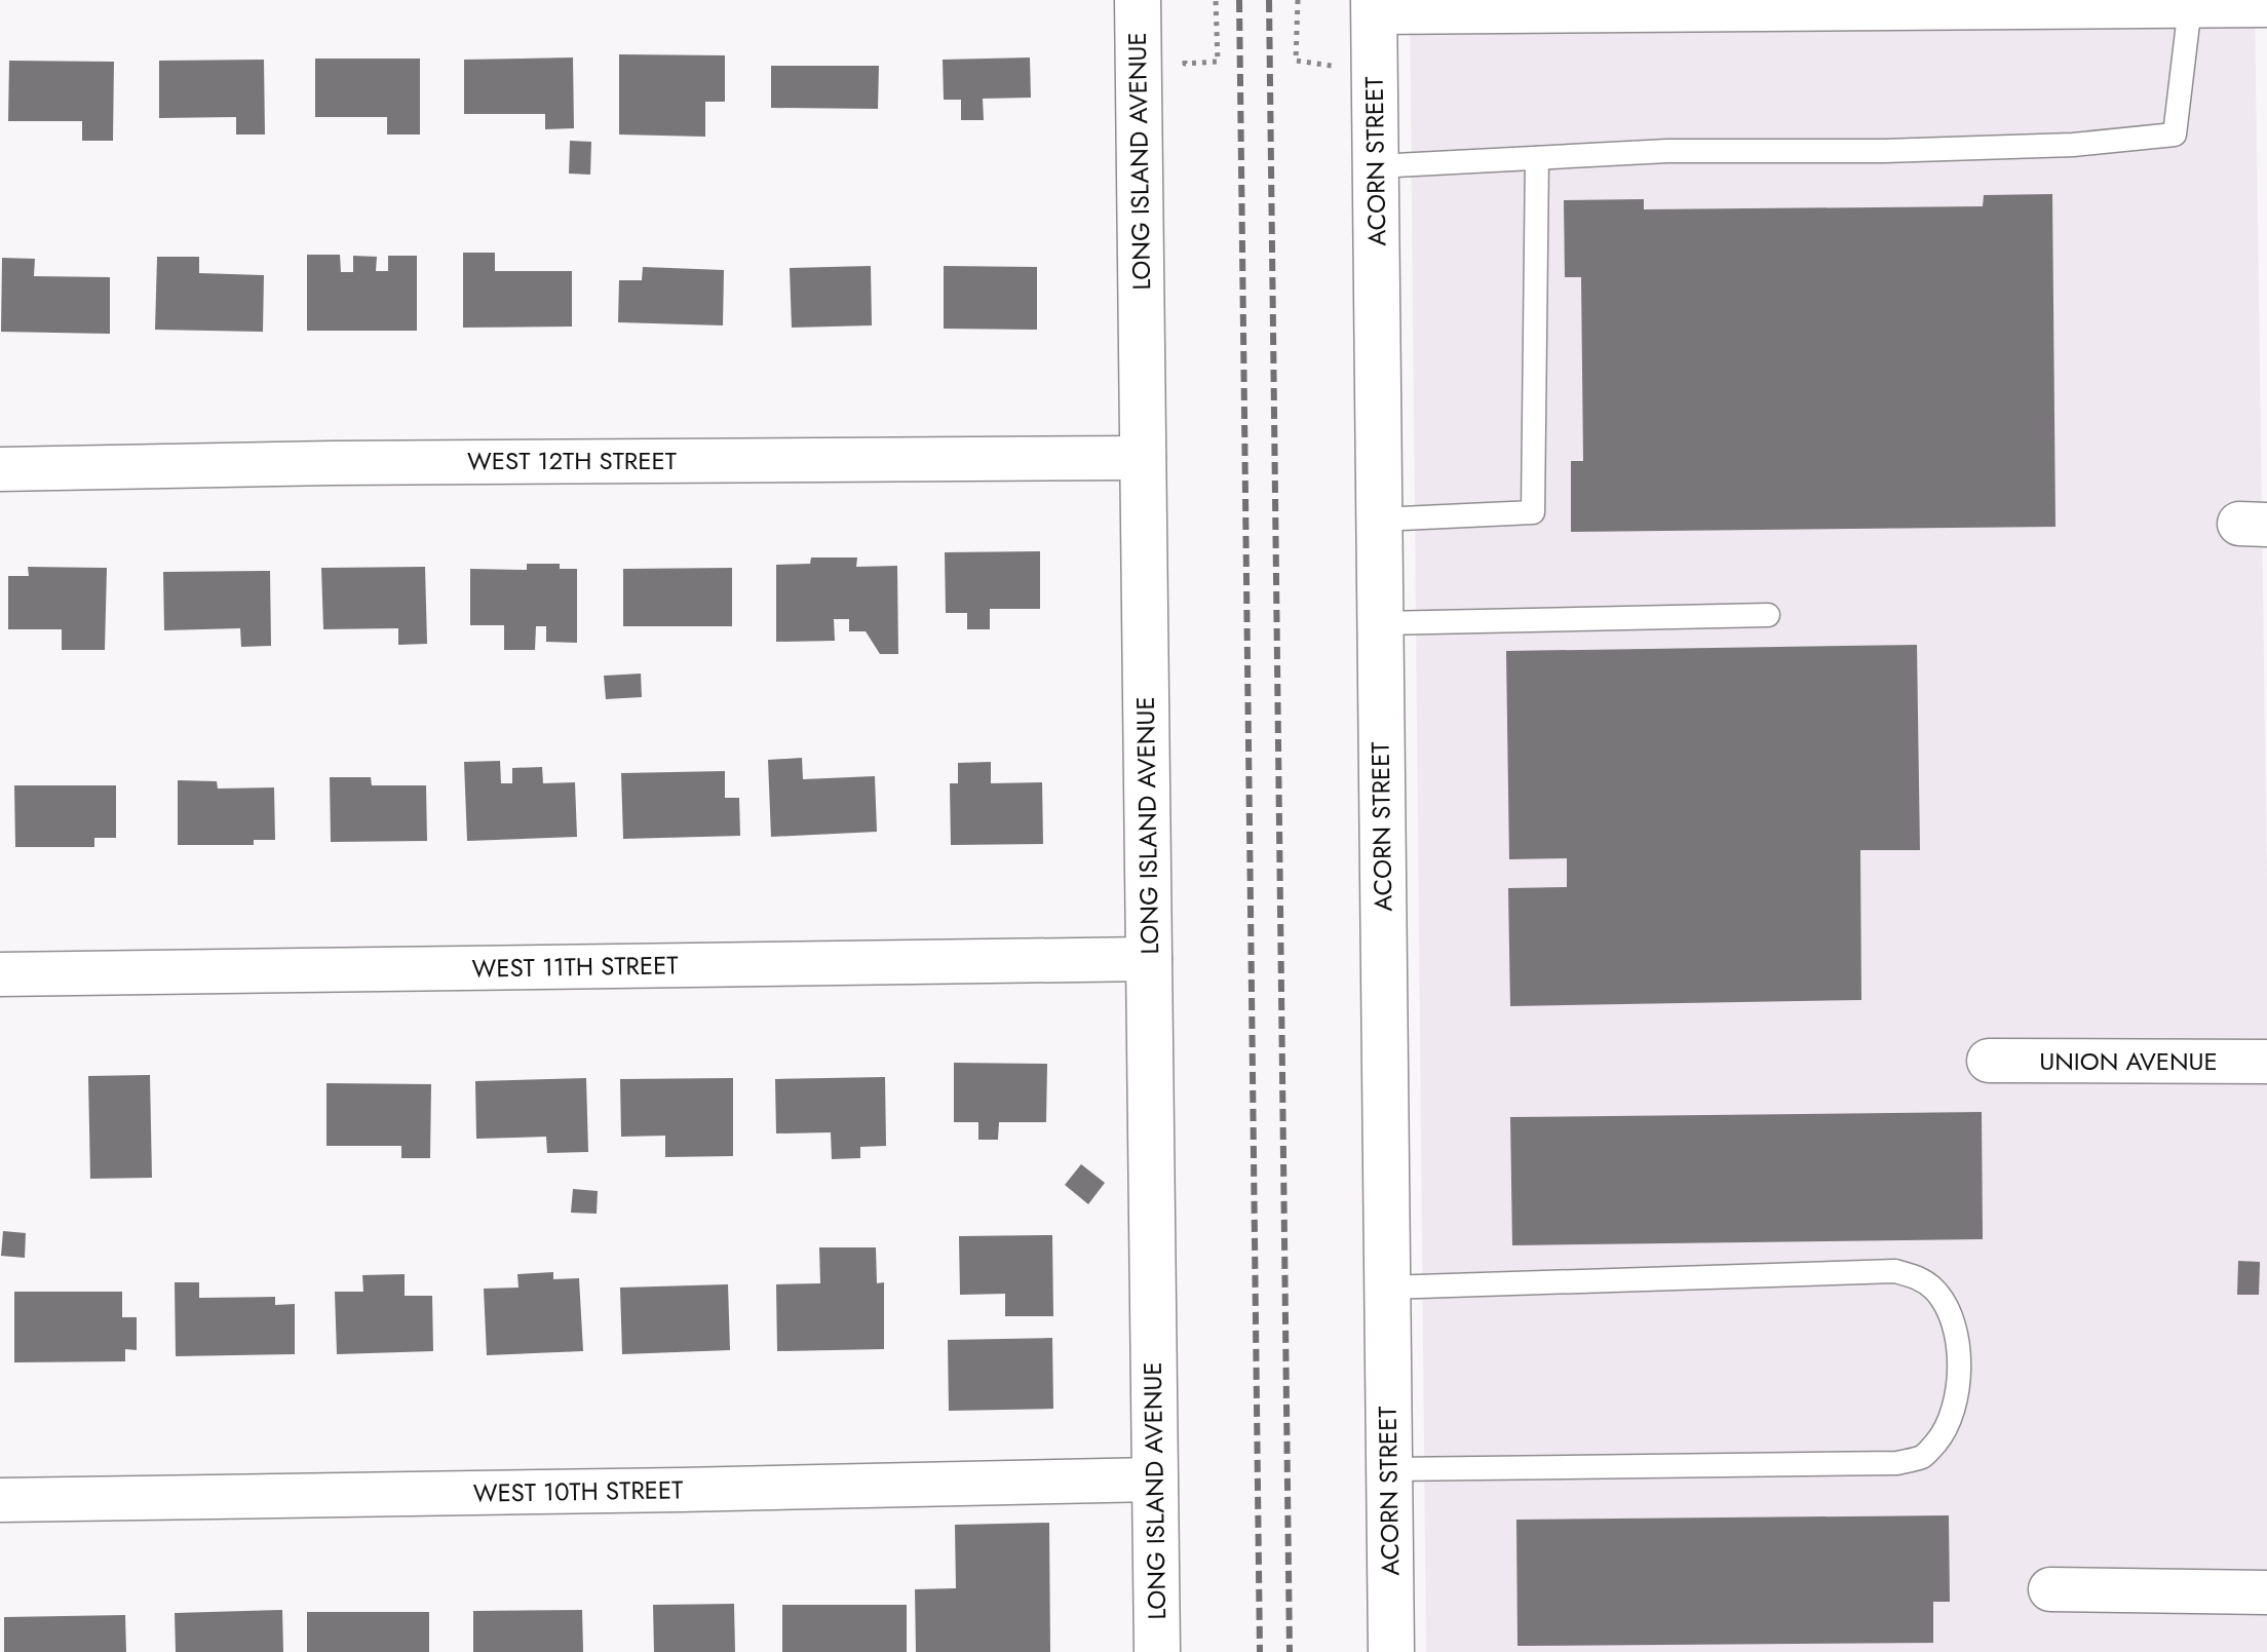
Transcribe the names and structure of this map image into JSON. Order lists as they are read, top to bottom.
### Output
{
  "streets": {
    "street": [
      "LONG ISLAND AVENUE",
      "ACORN STREET",
      "WEST 12TH STREET",
      "WEST 11TH STREET",
      "UNION AVENUE",
      "WEST 10TH STREET"
    ]
  },
  "crossings": [
    ["LONG ISLAND AVENUE", "WEST 12TH STREET"],
    ["LONG ISLAND AVENUE", "WEST 11TH STREET"],
    ["LONG ISLAND AVENUE", "WEST 10TH STREET"]
  ]
}
